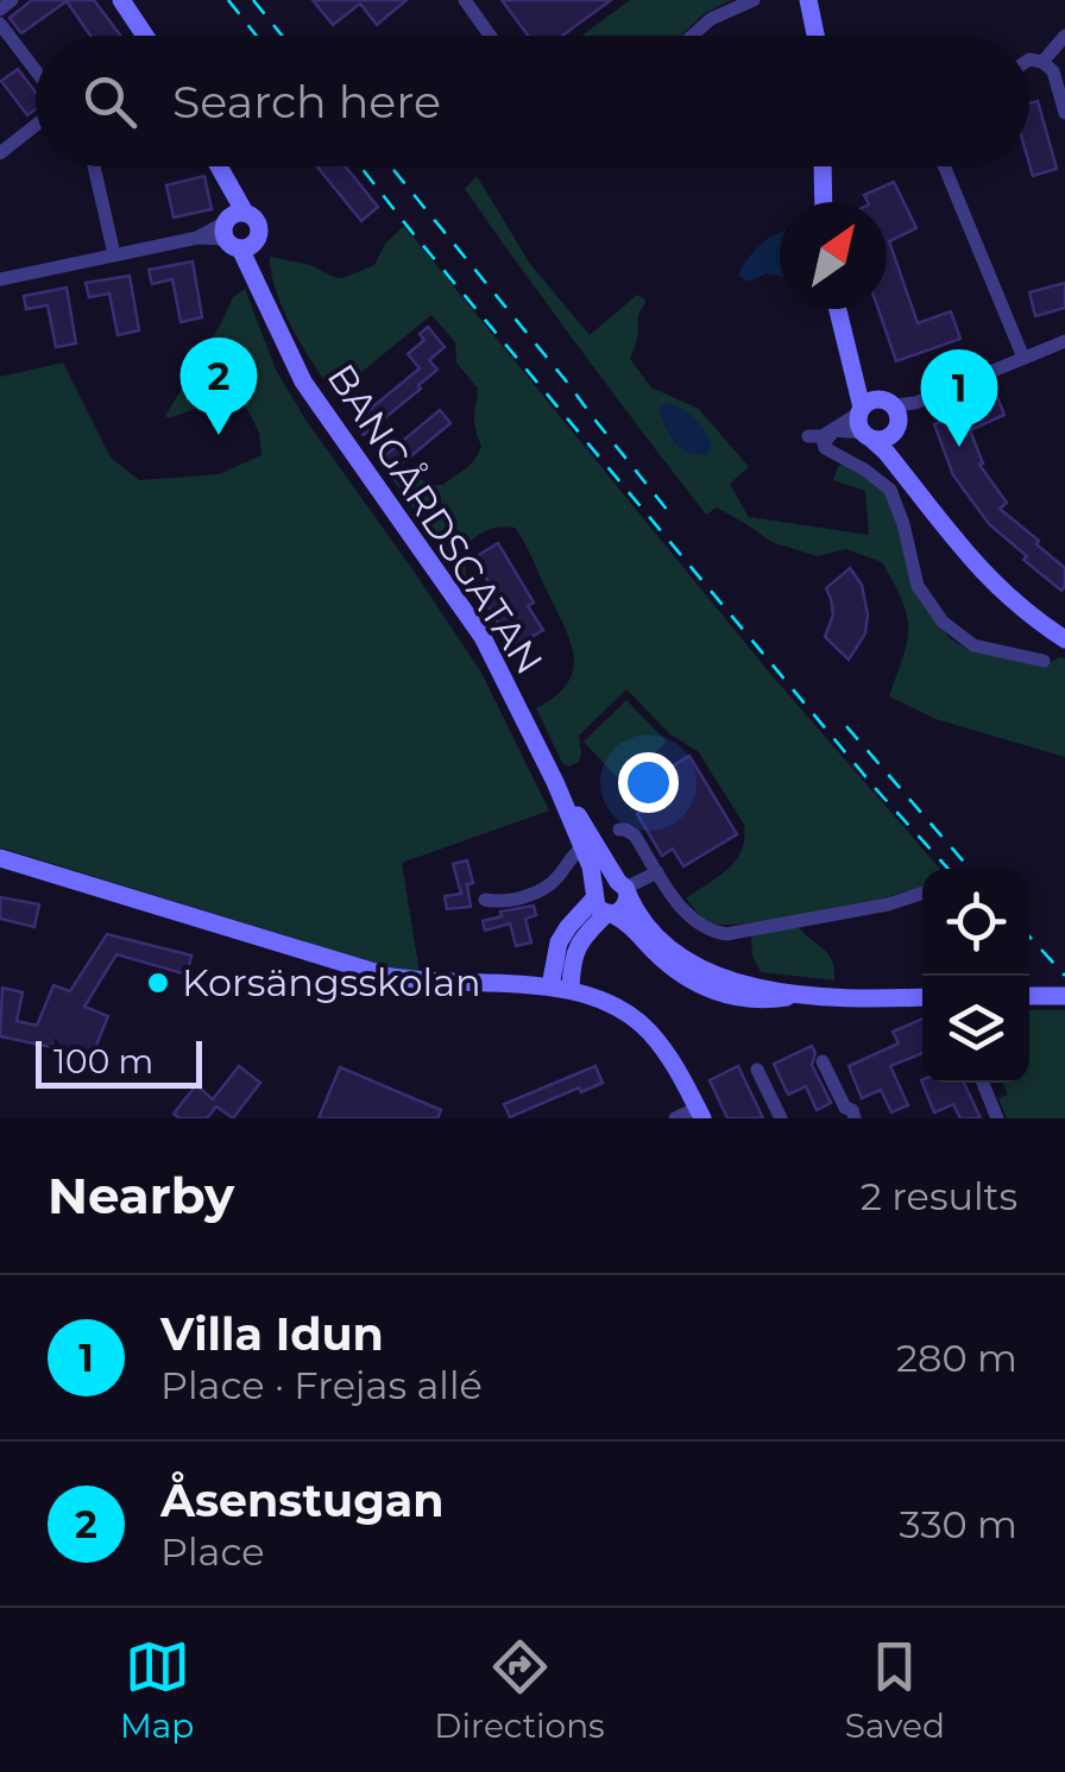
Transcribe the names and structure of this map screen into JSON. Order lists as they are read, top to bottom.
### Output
{
  "streets": {
    "main road": ["BANGÅRDSGATAN"]
  },
  "places": ["Korsängsskolan"],
  "scale_bar": "100 m",
  "north": "top right",
  "page": {
    "search": "Search here",
    "pins": ["2", "1"],
    "scale": "100 m",
    "heading": ["Nearby", "2 results"],
    "list": [
      {
        "mark": "1",
        "name": "Villa Idun",
        "note": "Place · Frejas allé",
        "value": "280 m"
      },
      {
        "mark": "2",
        "name": "Åsenstugan",
        "note": "Place",
        "value": "330 m"
      }
    ],
    "nav": ["Map", "Directions", "Saved"]
  }
}
